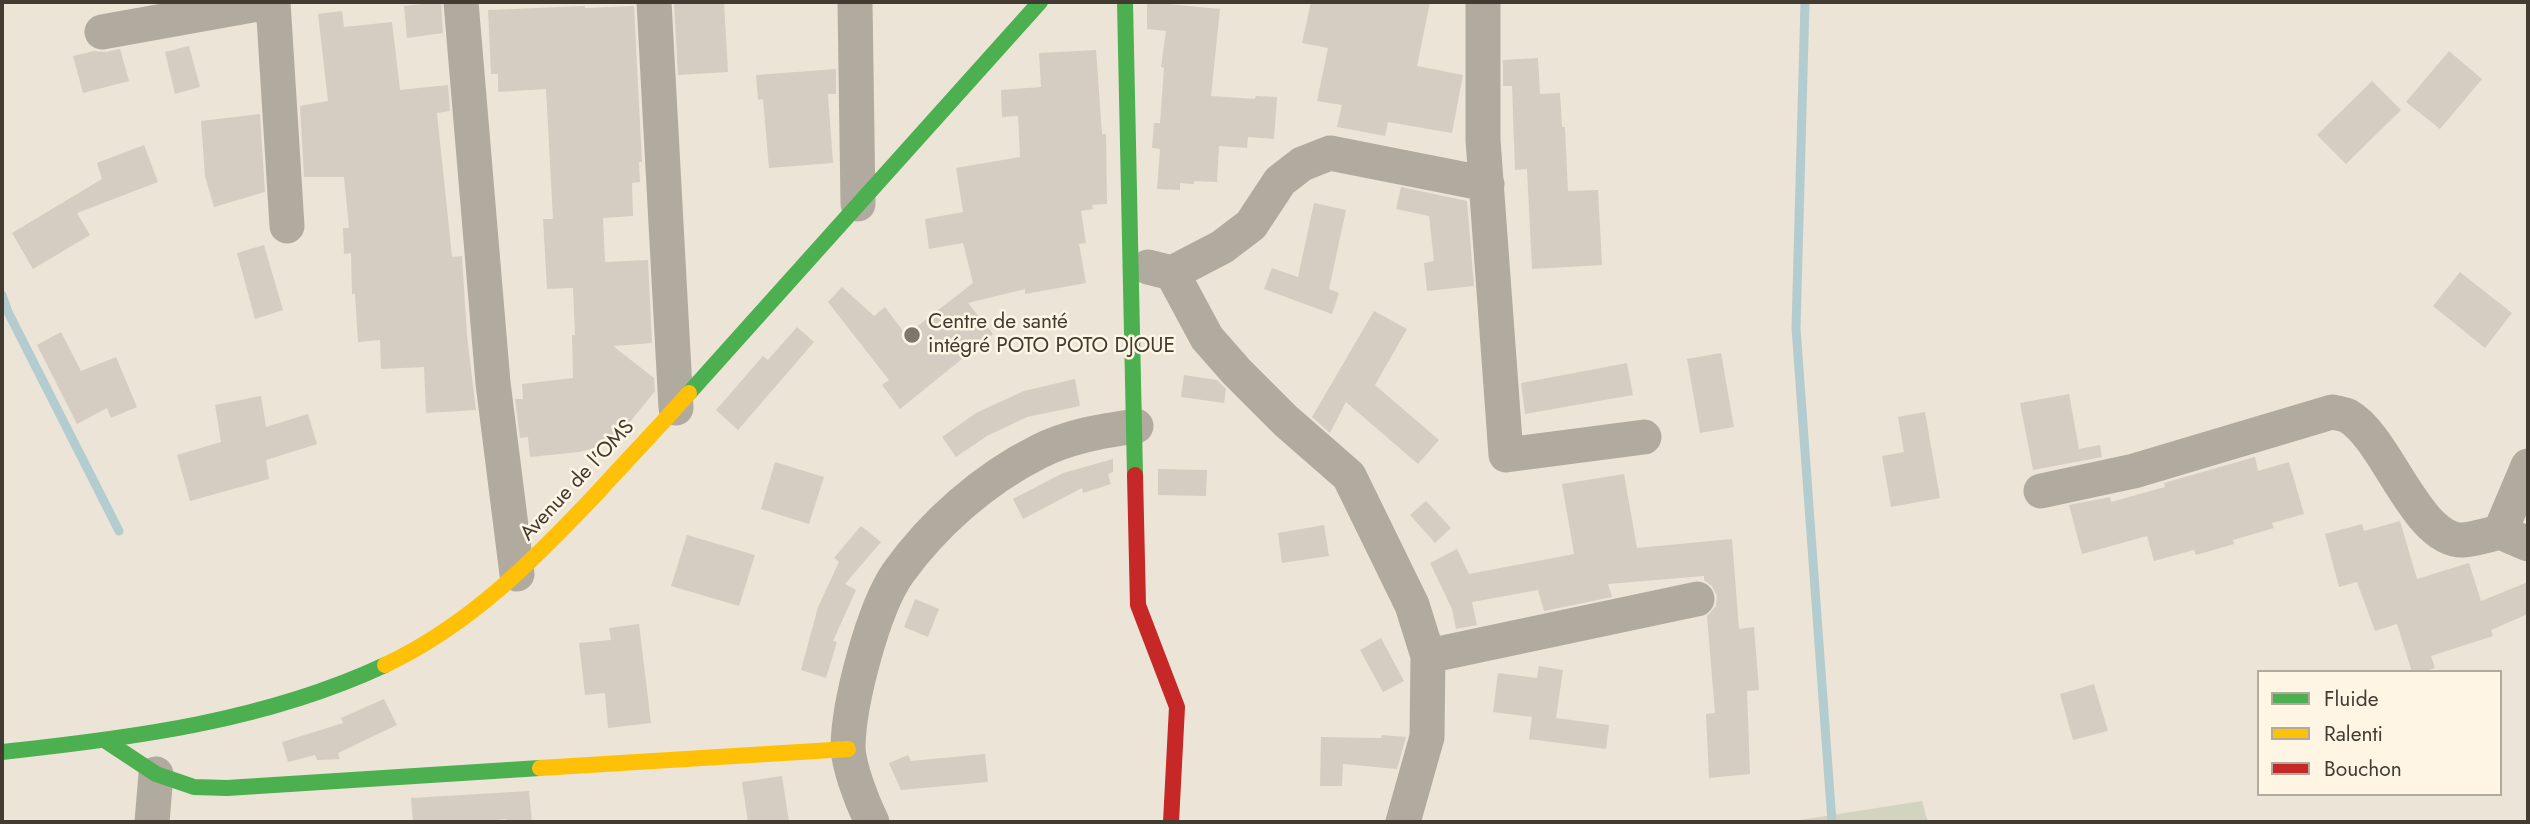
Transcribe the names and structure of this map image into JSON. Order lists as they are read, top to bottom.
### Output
{
  "streets": {
    "street": ["Avenue de l'OMS"]
  },
  "places": ["Centre de santé intégré POTO POTO DJOUE"],
  "legend": ["Fluide", "Ralenti", "Bouchon"]
}
